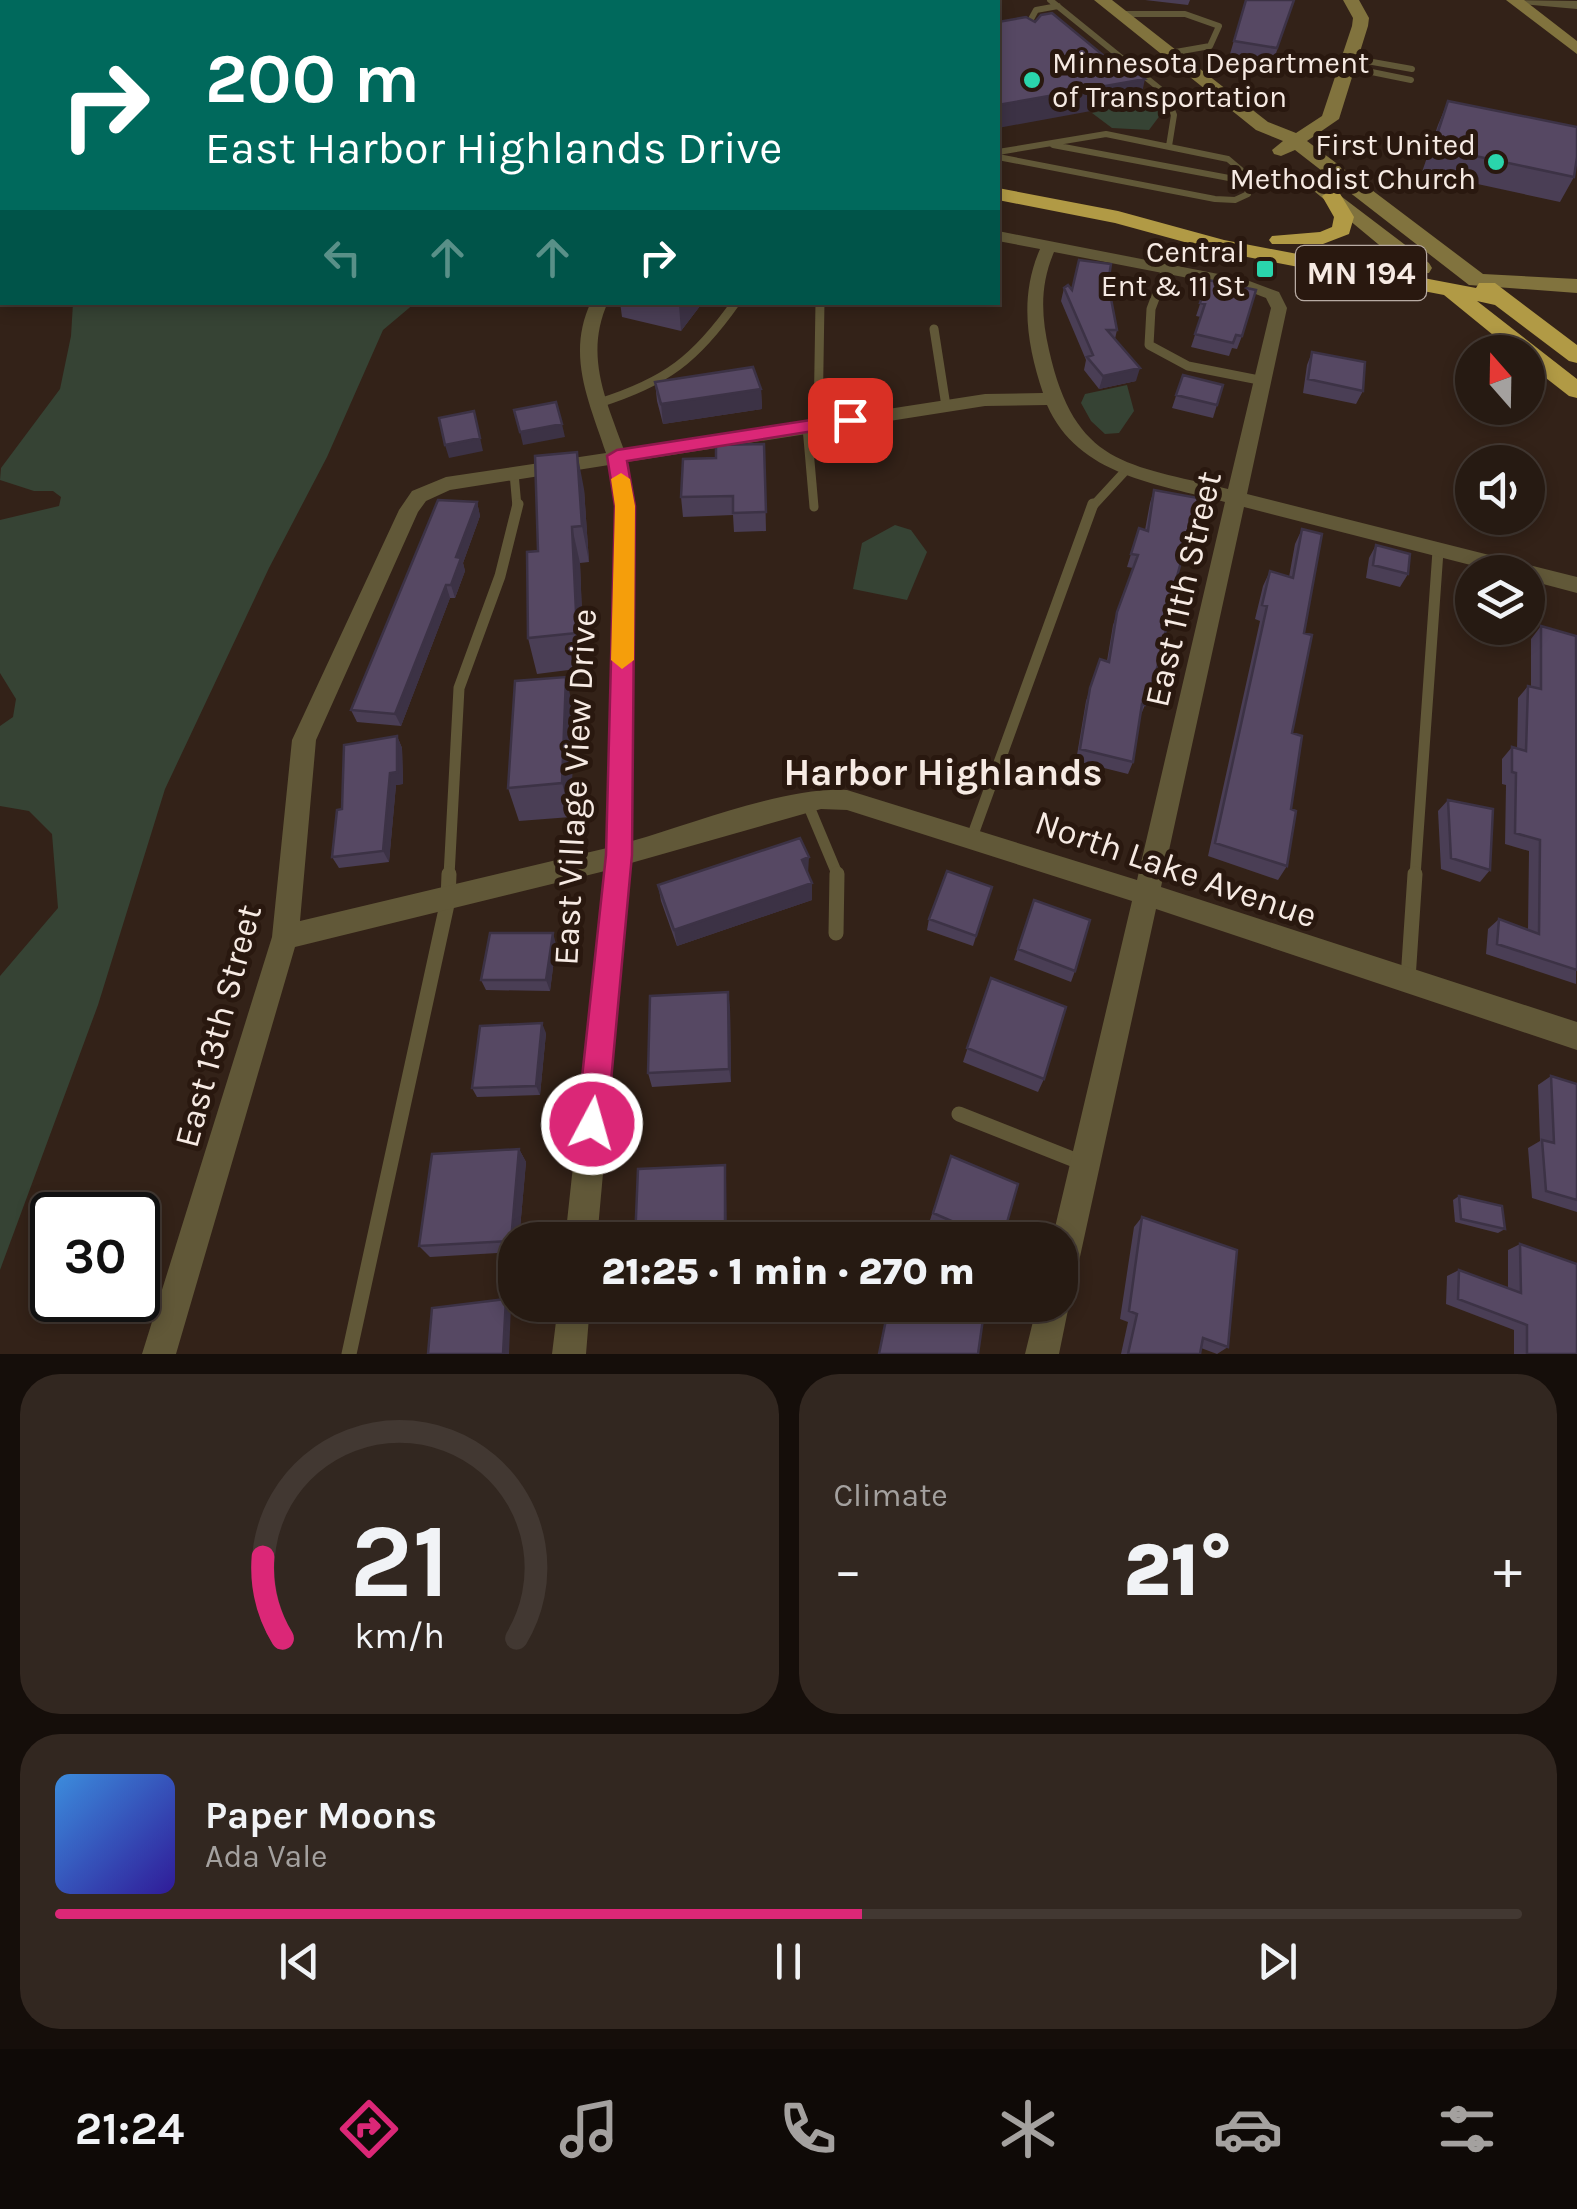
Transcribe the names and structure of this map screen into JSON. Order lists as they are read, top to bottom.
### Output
{
  "streets": {
    "highway": ["MN 194"],
    "street": [
      "East 11th Street",
      "East Village View Drive",
      "North Lake Avenue",
      "East 13th Street"
    ]
  },
  "crossings": [
    ["East 11th Street", "North Lake Avenue"],
    ["East Village View Drive", "North Lake Avenue"],
    ["North Lake Avenue", "East 13th Street"]
  ],
  "districts": ["Harbor Highlands"],
  "places": {
    "other": ["Minnesota Department of Transportation", "First United Methodist Church"],
    "transit": ["Central Ent & 11 St"]
  },
  "north": "top",
  "page": {
    "turn": ["200 m", "East Harbor Highlands Drive"],
    "limit": "30",
    "trip": "21:25 · 1 min · 270 m",
    "tile": "Climate",
    "heat": ["−", "21°", "+"],
    "song": ["Paper Moons", "Ada Vale"],
    "tabs": "21:24",
    "gauge": ["21", "km/h"]
  }
}
